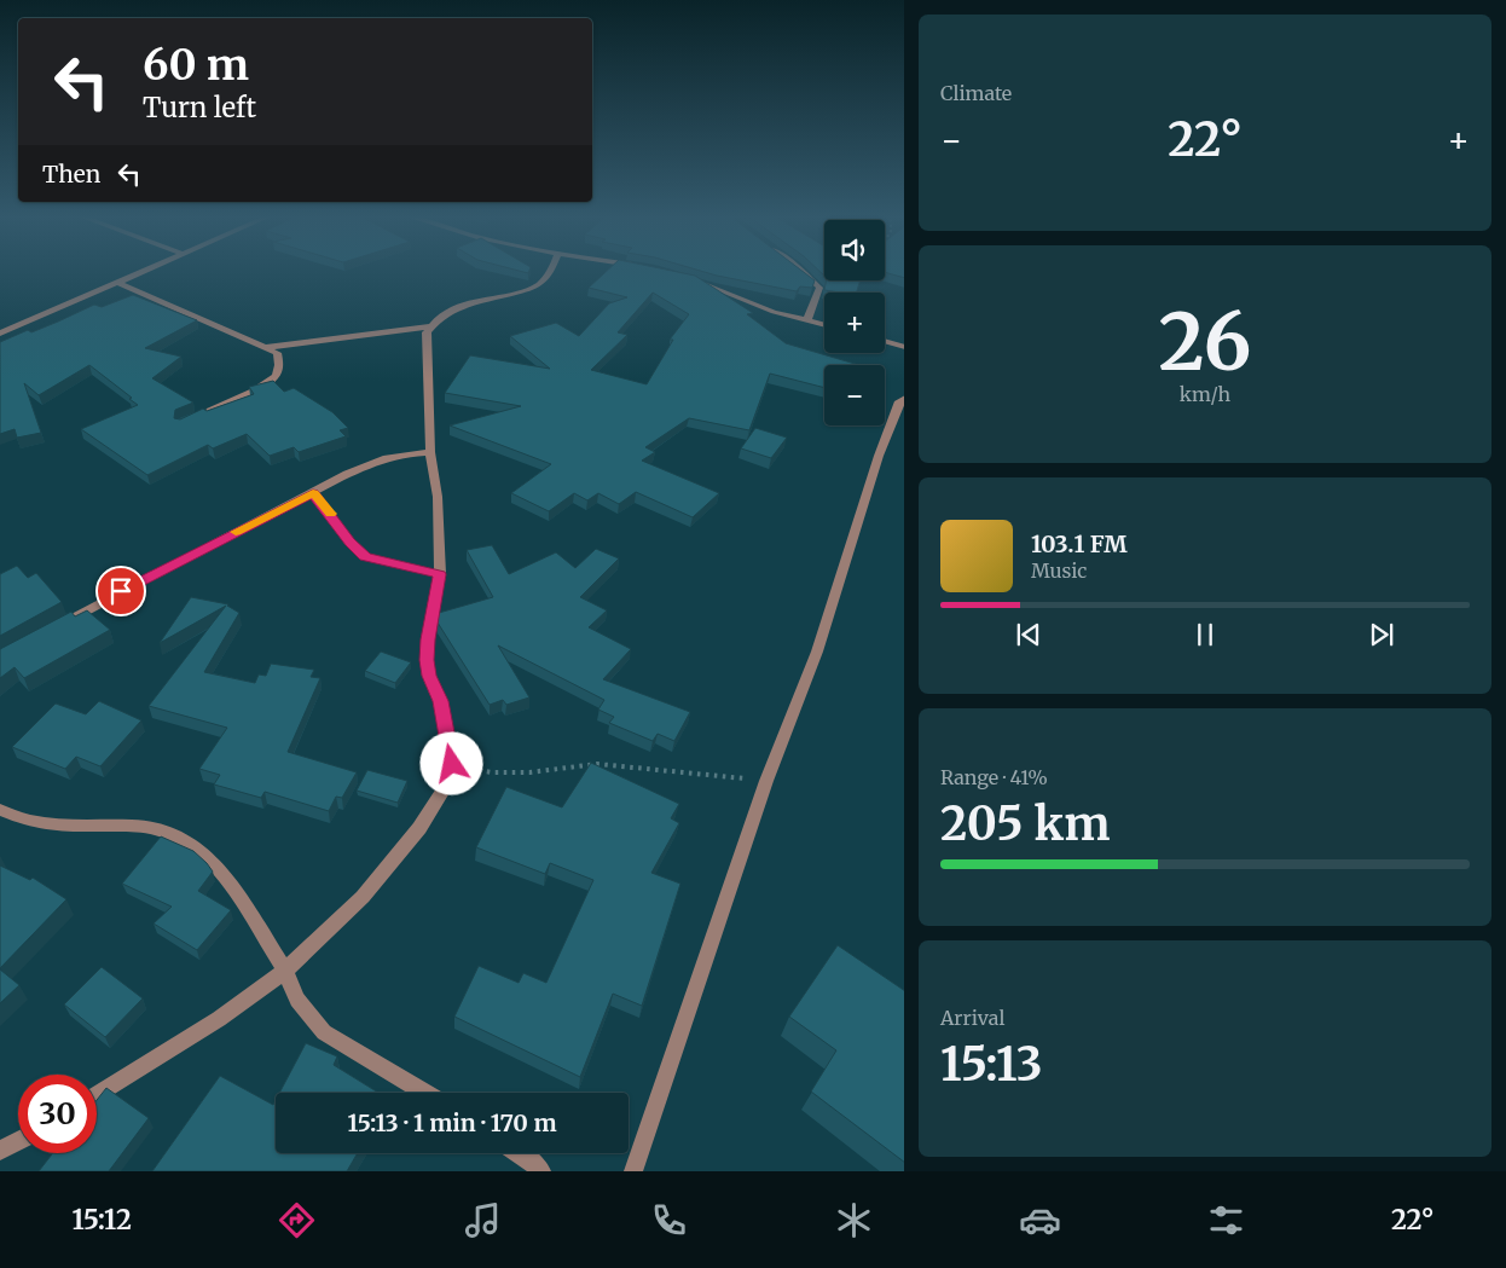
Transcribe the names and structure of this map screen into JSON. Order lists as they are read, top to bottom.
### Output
{
  "page": {
    "tile": [
      "Climate",
      ["26", "km/h"],
      ["Range · 41%", "205 km"],
      ["Arrival", "15:13"]
    ],
    "turn": ["60 m", "Turn left"],
    "heat": ["−", "22°", "+"],
    "then": "Then",
    "map_buttons": ["+", "−"],
    "song": ["103.1 FM", "Music"],
    "limit": "30",
    "trip": "15:13 · 1 min · 170 m",
    "tabs": ["15:12", "22°"]
  }
}
